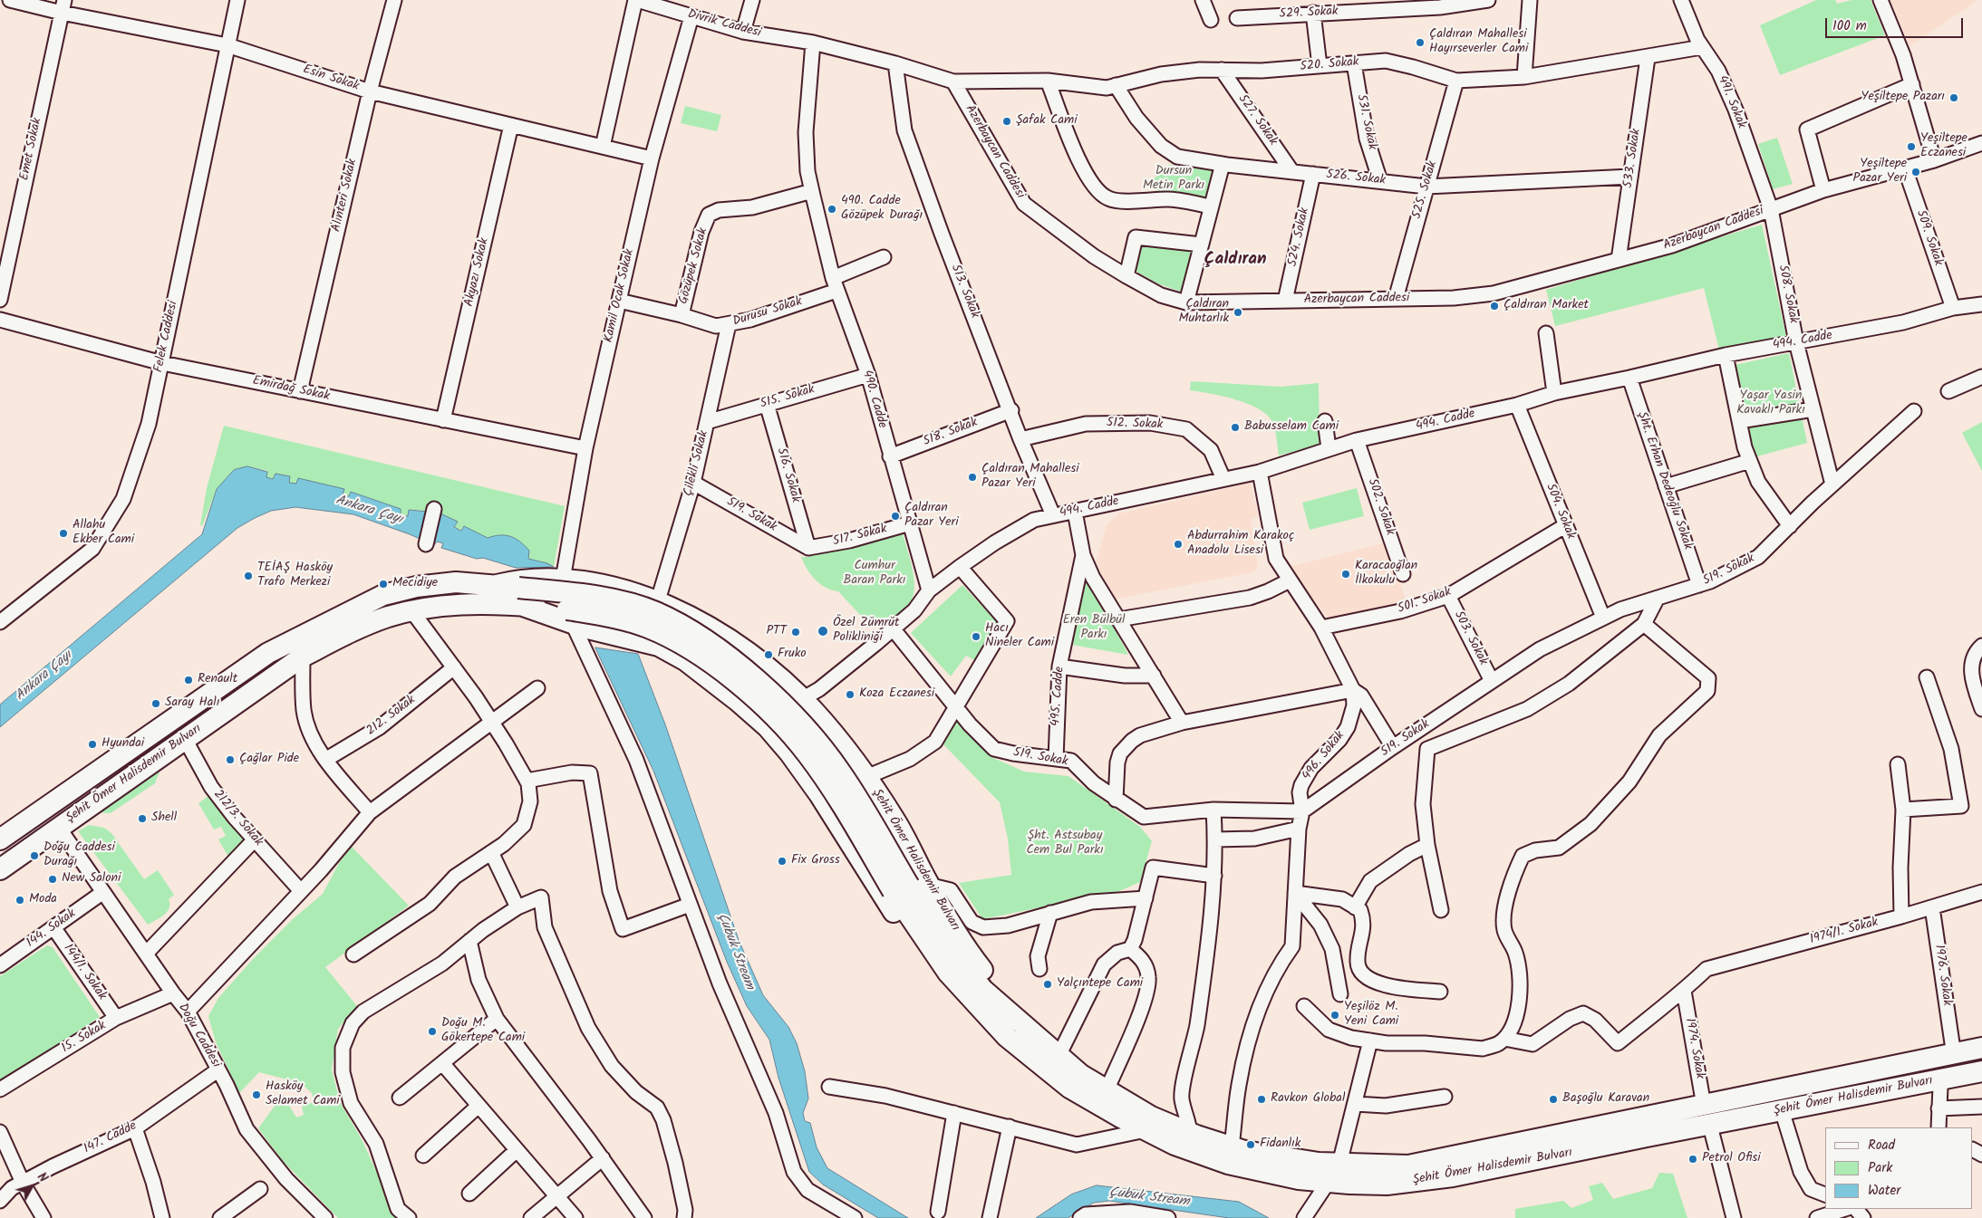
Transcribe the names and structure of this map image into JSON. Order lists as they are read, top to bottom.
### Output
{
  "streets": {
    "highway": ["Şehit Ömer Halisdemir Bulvarı"],
    "street": [
      "529. Sokak",
      "Divrik Caddesi",
      "520. Sokak",
      "Esin Sokak",
      "491. Sokak",
      "527. Sokak",
      "531. Sokak",
      "Emet Sokak",
      "Azerbaycan Caddesi",
      "533. Sokak",
      "526. Sokak",
      "525. Sokak",
      "Alınteri Sokak",
      "524. Sokak",
      "509. Sokak",
      "Gözüpek Sokak",
      "Akyazı Sokak",
      "513. Sokak",
      "508. Sokak",
      "Kamil Ocak Sokak",
      "Durusu Sokak",
      "Felek Caddesi",
      "494. Cadde",
      "Emirdağ Sokak",
      "515. Sokak",
      "490. Cadde",
      "512. Sokak",
      "518. Sokak",
      "Çilekli Sokak",
      "516. Sokak",
      "Şht. Erhan Dedeoğlu Sokak",
      "502. Sokak",
      "504. Sokak",
      "519. Sokak",
      "517. Sokak",
      "501. Sokak",
      "503. Sokak",
      "495. Cadde",
      "212. Sokak",
      "496. Sokak",
      "212/3. Sokak",
      "144. Sokak",
      "1974/1. Sokak",
      "144/1. Sokak",
      "1976. Sokak",
      "Doğu Caddesi",
      "15. Sokak",
      "1974. Sokak",
      "147. Cadde"
    ]
  },
  "crossings": [
    ["Divrik Caddesi", "Kamil Ocak Sokak"],
    ["Divrik Caddesi", "490. Cadde"],
    ["520. Sokak", "491. Sokak"],
    ["520. Sokak", "527. Sokak"],
    ["520. Sokak", "531. Sokak"],
    ["520. Sokak", "Azerbaycan Caddesi"],
    ["520. Sokak", "533. Sokak"],
    ["520. Sokak", "526. Sokak"],
    ["520. Sokak", "525. Sokak"],
    ["Esin Sokak", "Emet Sokak"],
    ["Esin Sokak", "Alınteri Sokak"],
    ["Esin Sokak", "Akyazı Sokak"],
    ["Esin Sokak", "Kamil Ocak Sokak"],
    ["Esin Sokak", "Felek Caddesi"],
    ["491. Sokak", "Azerbaycan Caddesi"],
    ["491. Sokak", "508. Sokak"],
    ["527. Sokak", "526. Sokak"],
    ["531. Sokak", "526. Sokak"],
    ["Azerbaycan Caddesi", "533. Sokak"],
    ["Azerbaycan Caddesi", "525. Sokak"],
    ["Azerbaycan Caddesi", "524. Sokak"],
    ["Azerbaycan Caddesi", "509. Sokak"],
    ["Azerbaycan Caddesi", "508. Sokak"],
    ["533. Sokak", "526. Sokak"],
    ["526. Sokak", "525. Sokak"],
    ["526. Sokak", "524. Sokak"],
    ["Alınteri Sokak", "Emirdağ Sokak"],
    ["509. Sokak", "494. Cadde"],
    ["Gözüpek Sokak", "Durusu Sokak"],
    ["Gözüpek Sokak", "490. Cadde"],
    ["Akyazı Sokak", "Emirdağ Sokak"],
    ["513. Sokak", "494. Cadde"],
    ["513. Sokak", "512. Sokak"],
    ["513. Sokak", "518. Sokak"],
    ["508. Sokak", "494. Cadde"],
    ["508. Sokak", "519. Sokak"],
    ["Kamil Ocak Sokak", "Durusu Sokak"],
    ["Kamil Ocak Sokak", "Emirdağ Sokak"],
    ["Kamil Ocak Sokak", "Şehit Ömer Halisdemir Bulvarı"],
    ["Durusu Sokak", "490. Cadde"],
    ["Durusu Sokak", "Çilekli Sokak"],
    ["Felek Caddesi", "Emirdağ Sokak"],
    ["494. Cadde", "490. Cadde"],
    ["494. Cadde", "512. Sokak"],
    ["494. Cadde", "Şht. Erhan Dedeoğlu Sokak"],
    ["494. Cadde", "502. Sokak"],
    ["494. Cadde", "504. Sokak"],
    ["494. Cadde", "496. Sokak"],
    ["515. Sokak", "490. Cadde"],
    ["515. Sokak", "Çilekli Sokak"],
    ["515. Sokak", "516. Sokak"],
    ["490. Cadde", "518. Sokak"],
    ["490. Cadde", "517. Sokak"],
    ["Çilekli Sokak", "519. Sokak"],
    ["Çilekli Sokak", "Şehit Ömer Halisdemir Bulvarı"],
    ["516. Sokak", "519. Sokak"],
    ["516. Sokak", "517. Sokak"],
    ["Şht. Erhan Dedeoğlu Sokak", "519. Sokak"],
    ["504. Sokak", "519. Sokak"],
    ["504. Sokak", "501. Sokak"],
    ["519. Sokak", "517. Sokak"],
    ["519. Sokak", "503. Sokak"],
    ["519. Sokak", "495. Cadde"],
    ["519. Sokak", "496. Sokak"],
    ["501. Sokak", "503. Sokak"],
    ["501. Sokak", "496. Sokak"],
    ["496. Sokak", "Şehit Ömer Halisdemir Bulvarı"],
    ["Şehit Ömer Halisdemir Bulvarı", "212/3. Sokak"],
    ["Şehit Ömer Halisdemir Bulvarı", "1976. Sokak"],
    ["Şehit Ömer Halisdemir Bulvarı", "Doğu Caddesi"],
    ["Şehit Ömer Halisdemir Bulvarı", "1974. Sokak"],
    ["144. Sokak", "144/1. Sokak"],
    ["144. Sokak", "Doğu Caddesi"],
    ["1974/1. Sokak", "1976. Sokak"],
    ["1974/1. Sokak", "1974. Sokak"],
    ["144/1. Sokak", "15. Sokak"],
    ["Doğu Caddesi", "15. Sokak"],
    ["Doğu Caddesi", "147. Cadde"]
  ],
  "districts": ["Çaldıran"],
  "water": ["Ankara Çayı", "Çubuk Stream"],
  "parks": [
    "Dursun Metin Parkı",
    "Yaşar Yasin Kavaklı Parkı",
    "Cumhur Baran Parkı",
    "Eren Bülbül Parkı",
    "Şht. Astsubay Cem Bul Parkı"
  ],
  "places": [
    "Çaldıran Mahallesi Hayırseverler Cami",
    "Yeşiltepe Pazarı",
    "Şafak Cami",
    "Yeşiltepe Eczanesi",
    "Yeşiltepe Pazar Yeri",
    "490. Cadde Gözüpek Durağı",
    "Çaldıran Market",
    "Çaldıran Muhtarlık",
    "Babusselam Cami",
    "Çaldıran Mahallesi Pazar Yeri",
    "Çaldıran Pazar Yeri",
    "Allahu Ekber Cami",
    "Abdurrahim Karakoç Anadolu Lisesi",
    "Karacaoğlan İlkokulu",
    "TEİAŞ Hasköy Trafo Merkezi",
    "Mecidiye",
    "Özel Zümrüt Polikliniği",
    "PTT",
    "Hacı Nineler Cami",
    "Fruko",
    "Renault",
    "Koza Eczanesi",
    "Saray Halı",
    "Hyundai",
    "Çağlar Pide",
    "Shell",
    "Doğu Caddesi Durağı",
    "Fix Gross",
    "New Saloni",
    "Moda",
    "Yalçıntepe Cami",
    "Yeşilöz M. Yeni Cami",
    "Doğu M. Gökertepe Cami",
    "Hasköy Selamet Cami",
    "Ravkon Global",
    "Başoğlu Karavan",
    "Fidanlık",
    "Petrol Ofisi"
  ],
  "legend": ["Road", "Park", "Water"],
  "scale_bar": "100 m",
  "north": "top right"
}
